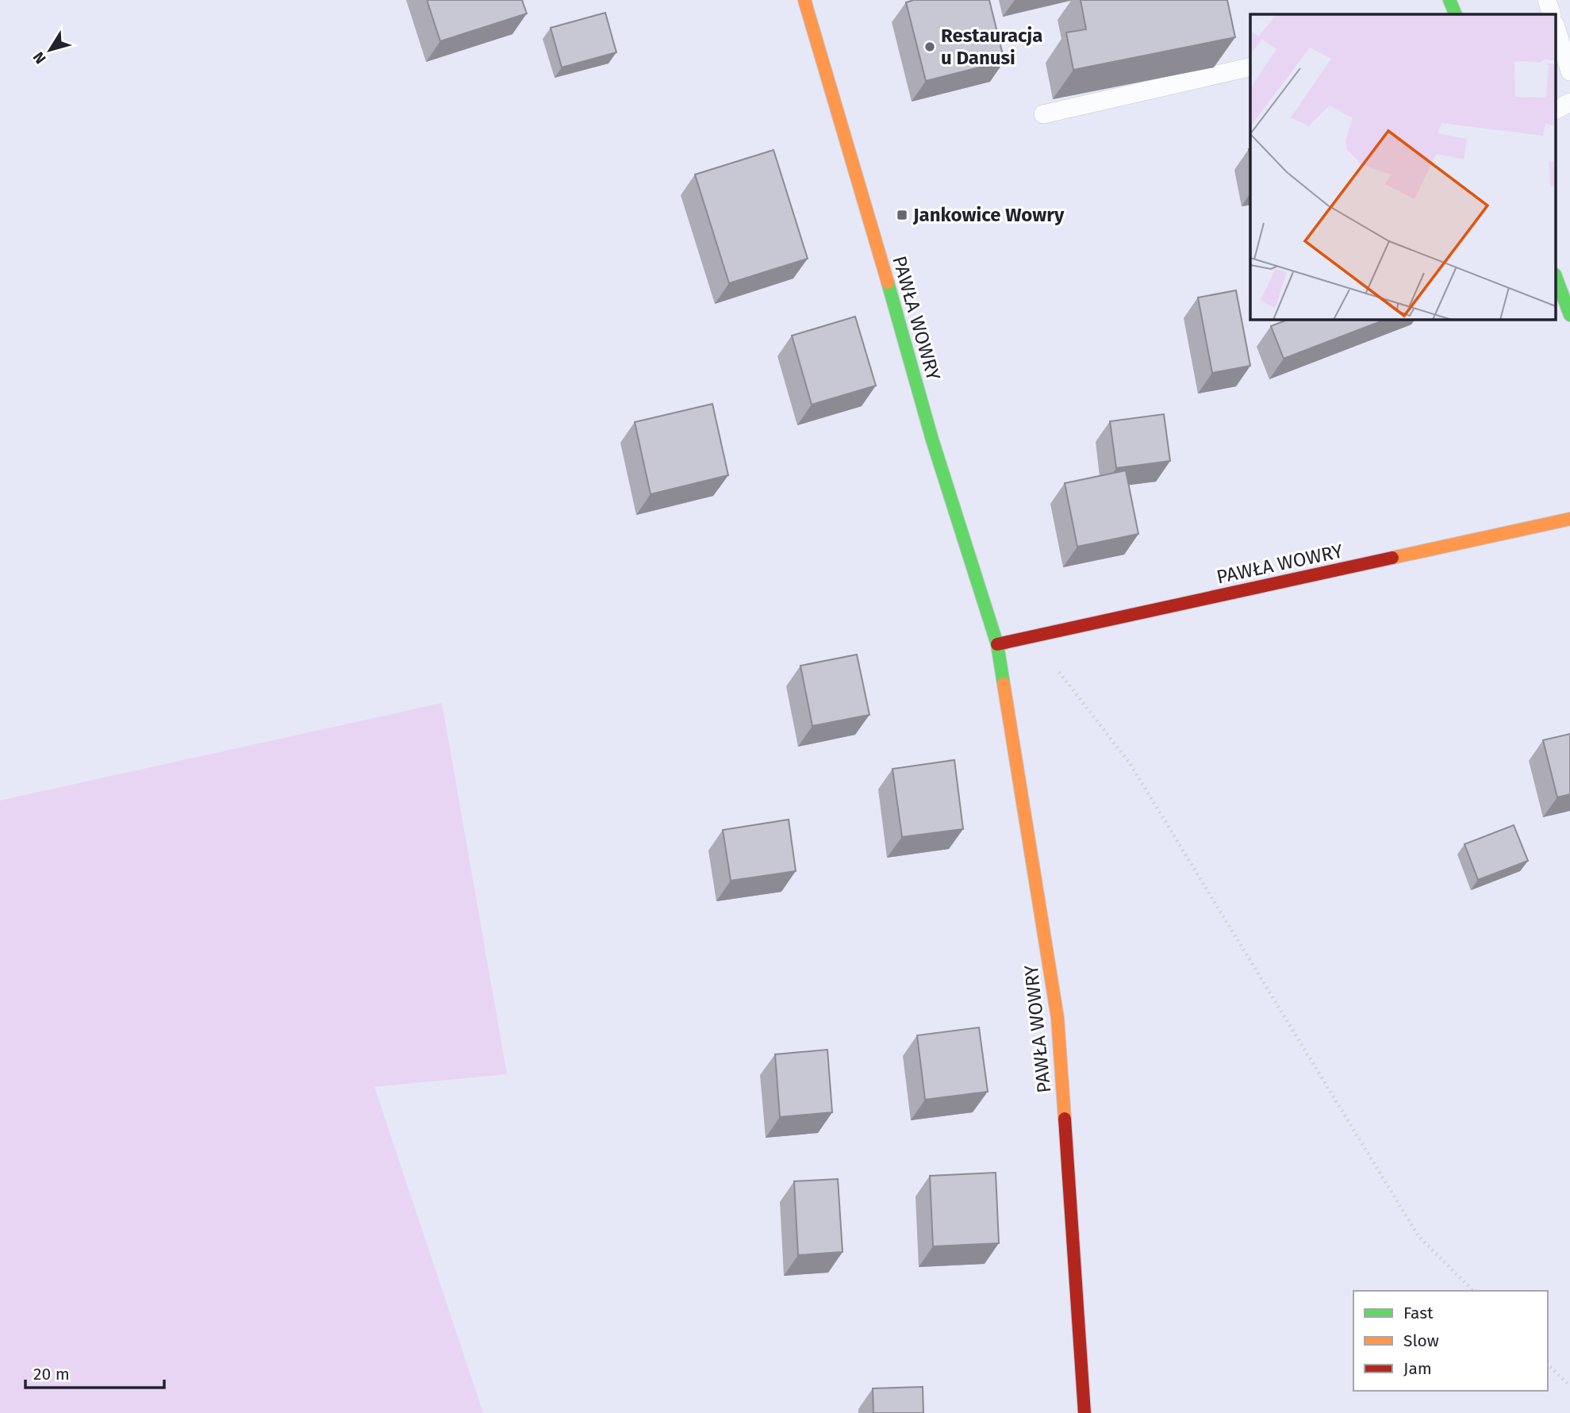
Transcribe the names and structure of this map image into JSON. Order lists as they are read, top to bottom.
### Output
{
  "streets": {
    "street": ["PAWŁA WOWRY"]
  },
  "places": {
    "other": ["Restauracja u Danusi"],
    "transit": ["Jankowice Wowry"]
  },
  "legend": ["Fast", "Slow", "Jam"],
  "scale_bar": "20 m",
  "north": "bottom left"
}
